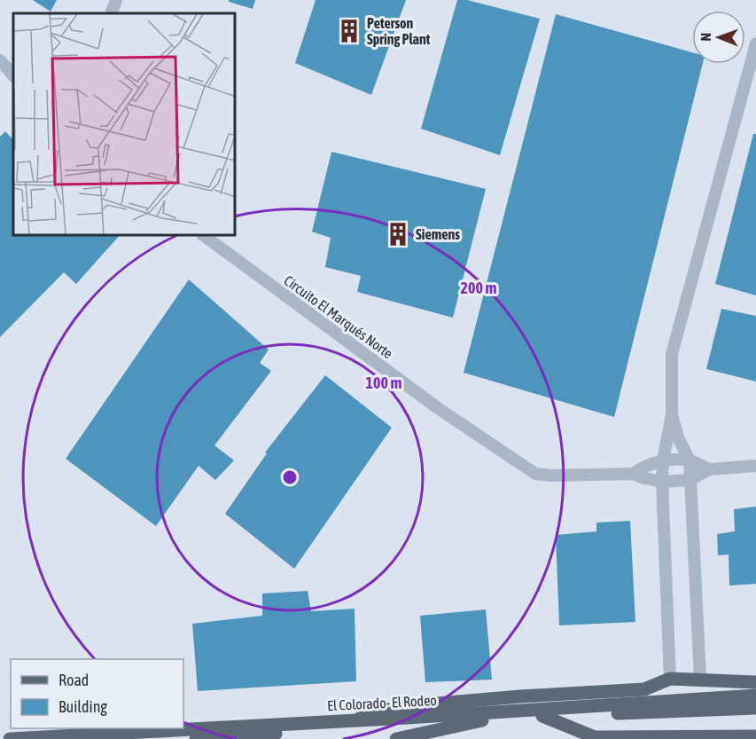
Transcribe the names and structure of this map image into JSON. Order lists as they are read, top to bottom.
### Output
{
  "streets": {
    "main road": ["El Colorado- El Rodeo"],
    "street": ["Circuito El Marqués Norte"]
  },
  "places": {
    "building": ["Peterson Spring Plant", "Siemens"]
  },
  "legend": ["Road", "Building"],
  "north": "left",
  "rings": ["200 m", "100 m"]
}
